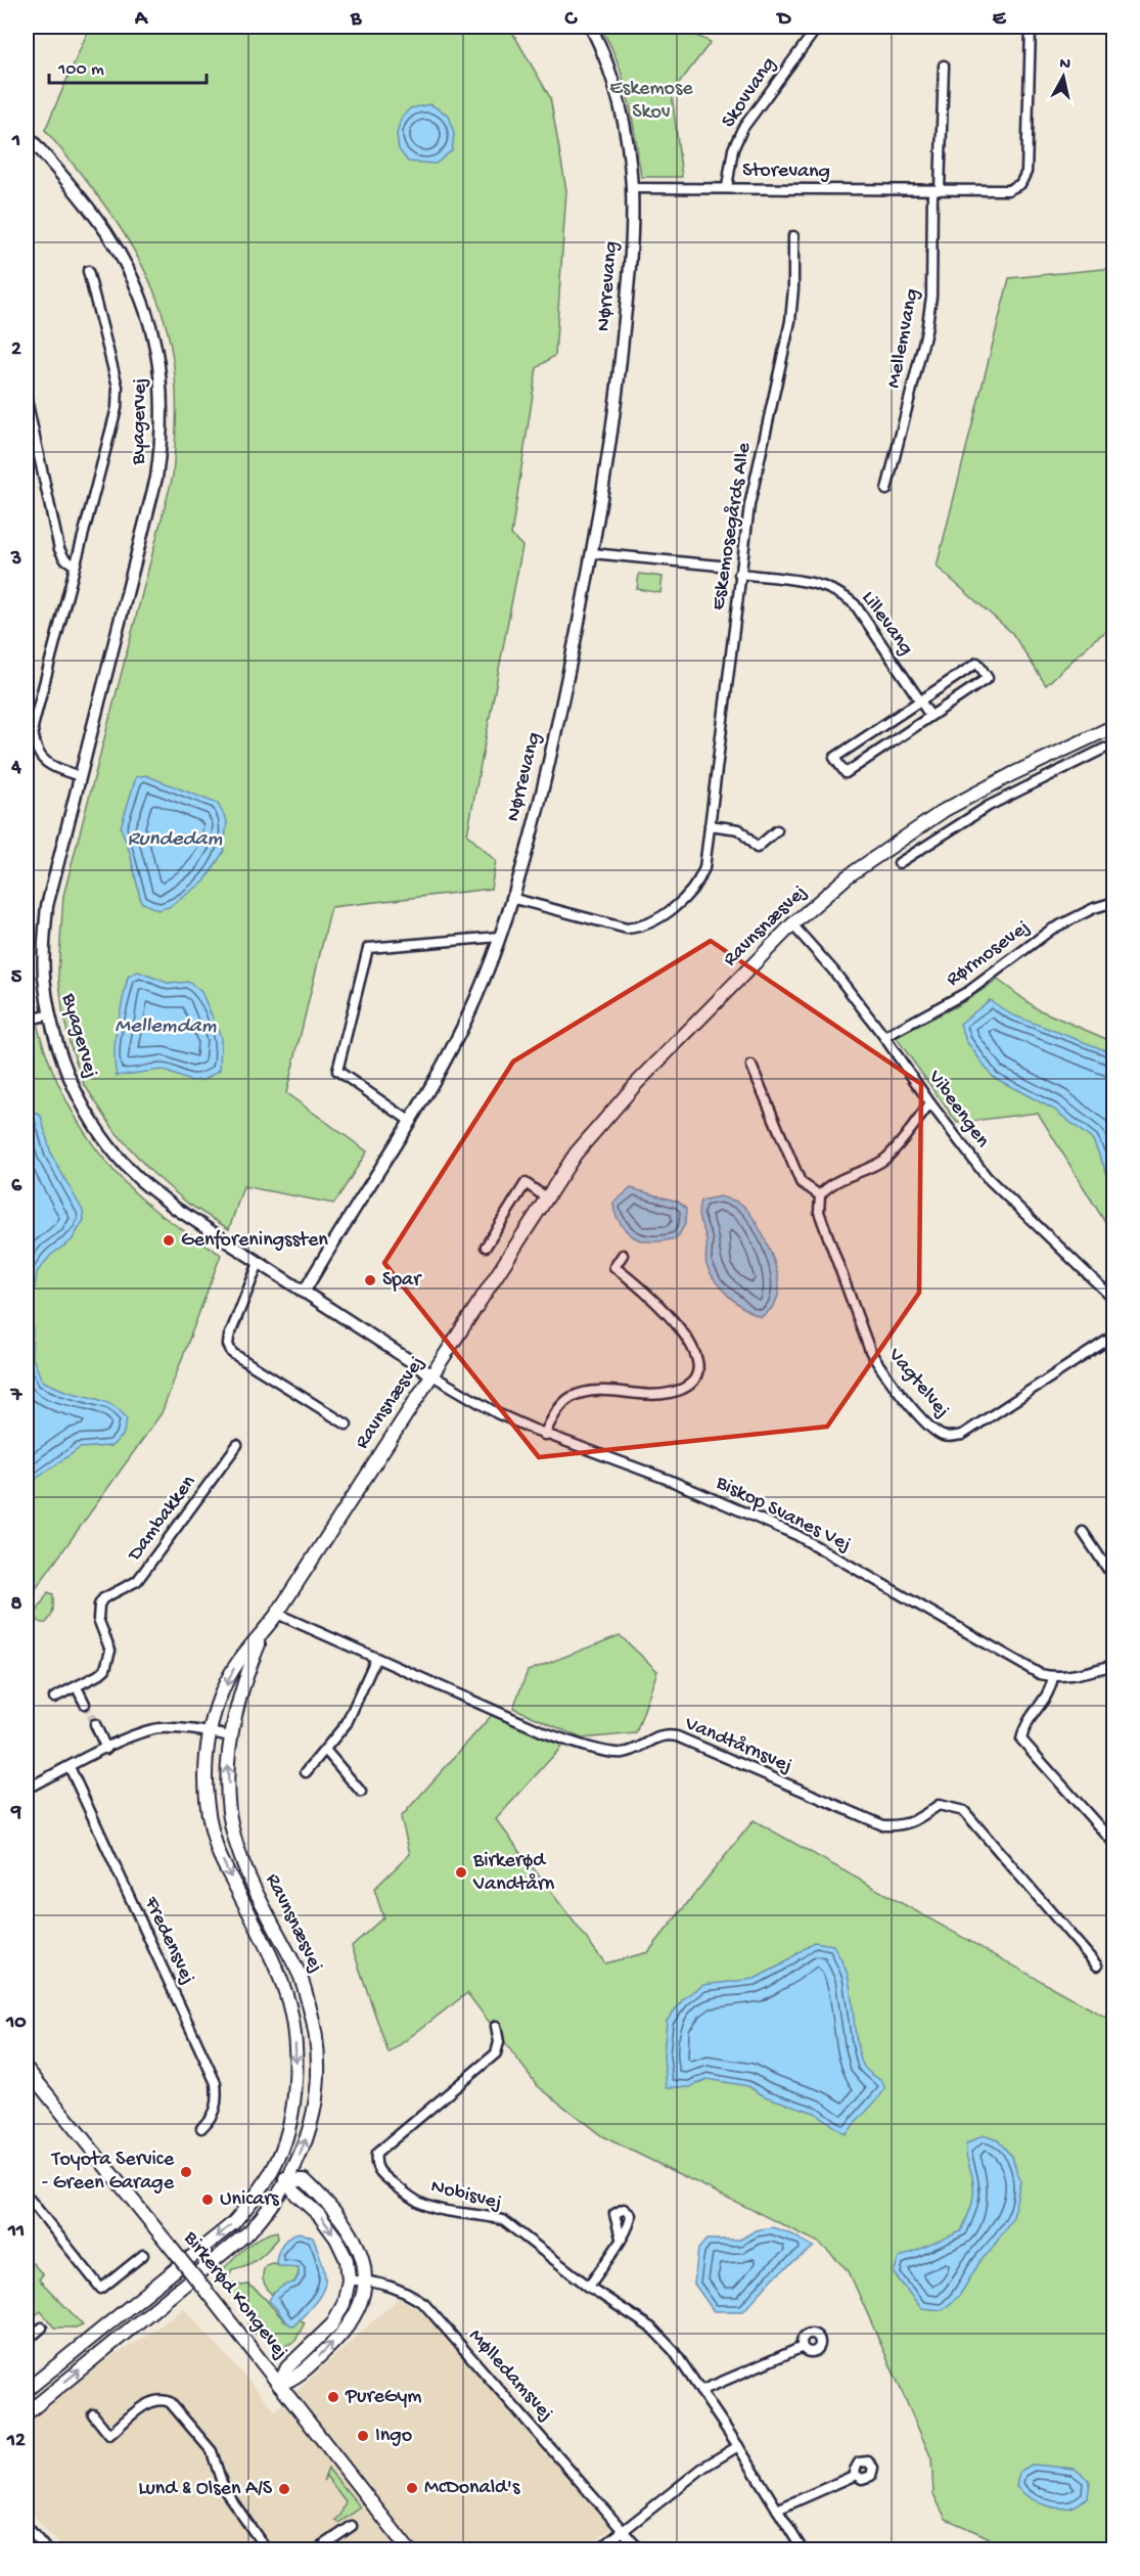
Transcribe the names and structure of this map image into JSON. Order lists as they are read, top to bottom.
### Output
{
  "streets": {
    "main road": ["Ravnsnæsvej", "Birkerød Kongevej"],
    "street": [
      "Skovvang",
      "Storevang",
      "Nørrevang",
      "Mellemvang",
      "Byagervej",
      "Eskemosegårds Alle",
      "Lillevang",
      "Rørmosevej",
      "Vibeengen",
      "Vagtelvej",
      "Biskop Svanes Vej",
      "Dambakken",
      "Vandtårnsvej",
      "Fredensvej",
      "Nobisvej",
      "Mølledamsvej"
    ]
  },
  "crossings": [
    ["Skovvang", "Storevang"],
    ["Storevang", "Nørrevang"],
    ["Storevang", "Mellemvang"],
    ["Nørrevang", "Byagervej"],
    ["Nørrevang", "Eskemosegårds Alle"],
    ["Byagervej", "Ravnsnæsvej"],
    ["Byagervej", "Biskop Svanes Vej"],
    ["Eskemosegårds Alle", "Lillevang"],
    ["Ravnsnæsvej", "Vibeengen"],
    ["Ravnsnæsvej", "Biskop Svanes Vej"],
    ["Ravnsnæsvej", "Vandtårnsvej"],
    ["Rørmosevej", "Vibeengen"]
  ],
  "water": ["Rundedam", "Mellemdam"],
  "parks": ["Eskemose Skov"],
  "places": [
    "Genforeningssten",
    "Spar",
    "Birkerød Vandtårn",
    "Toyota Service - Green Garage",
    "Unicars",
    "PureGym",
    "Ingo",
    "McDonald's",
    "Lund & Olsen A/S"
  ],
  "scale_bar": "100 m",
  "north": "top",
  "grid": {
    "columns": [
      "A",
      "B",
      "C",
      "D",
      "E"
    ],
    "rows": [
      "1",
      "2",
      "3",
      "4",
      "5",
      "6",
      "7",
      "8",
      "9",
      "10",
      "11",
      "12"
    ]
  }
}
